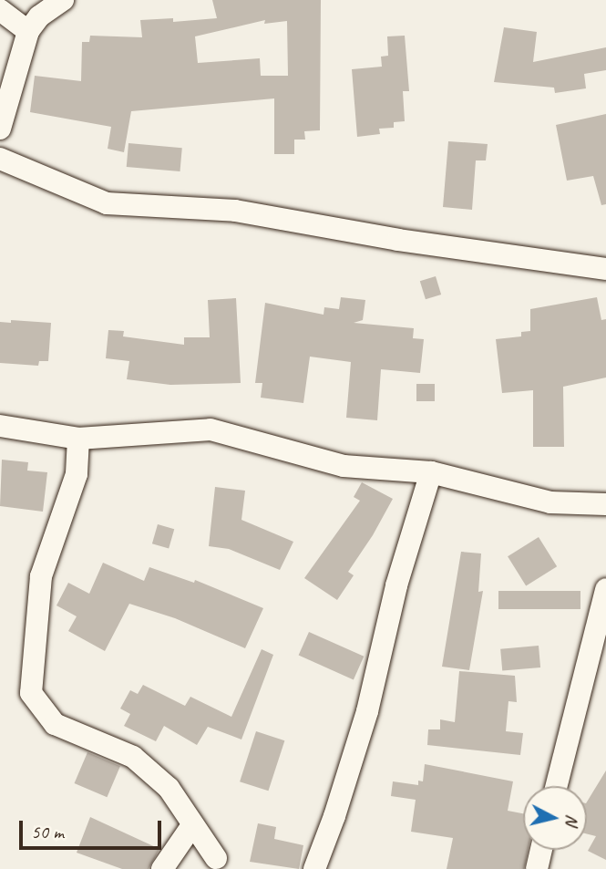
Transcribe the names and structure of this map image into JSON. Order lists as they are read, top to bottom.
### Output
{
  "scale_bar": "50 m",
  "north": "right"
}
